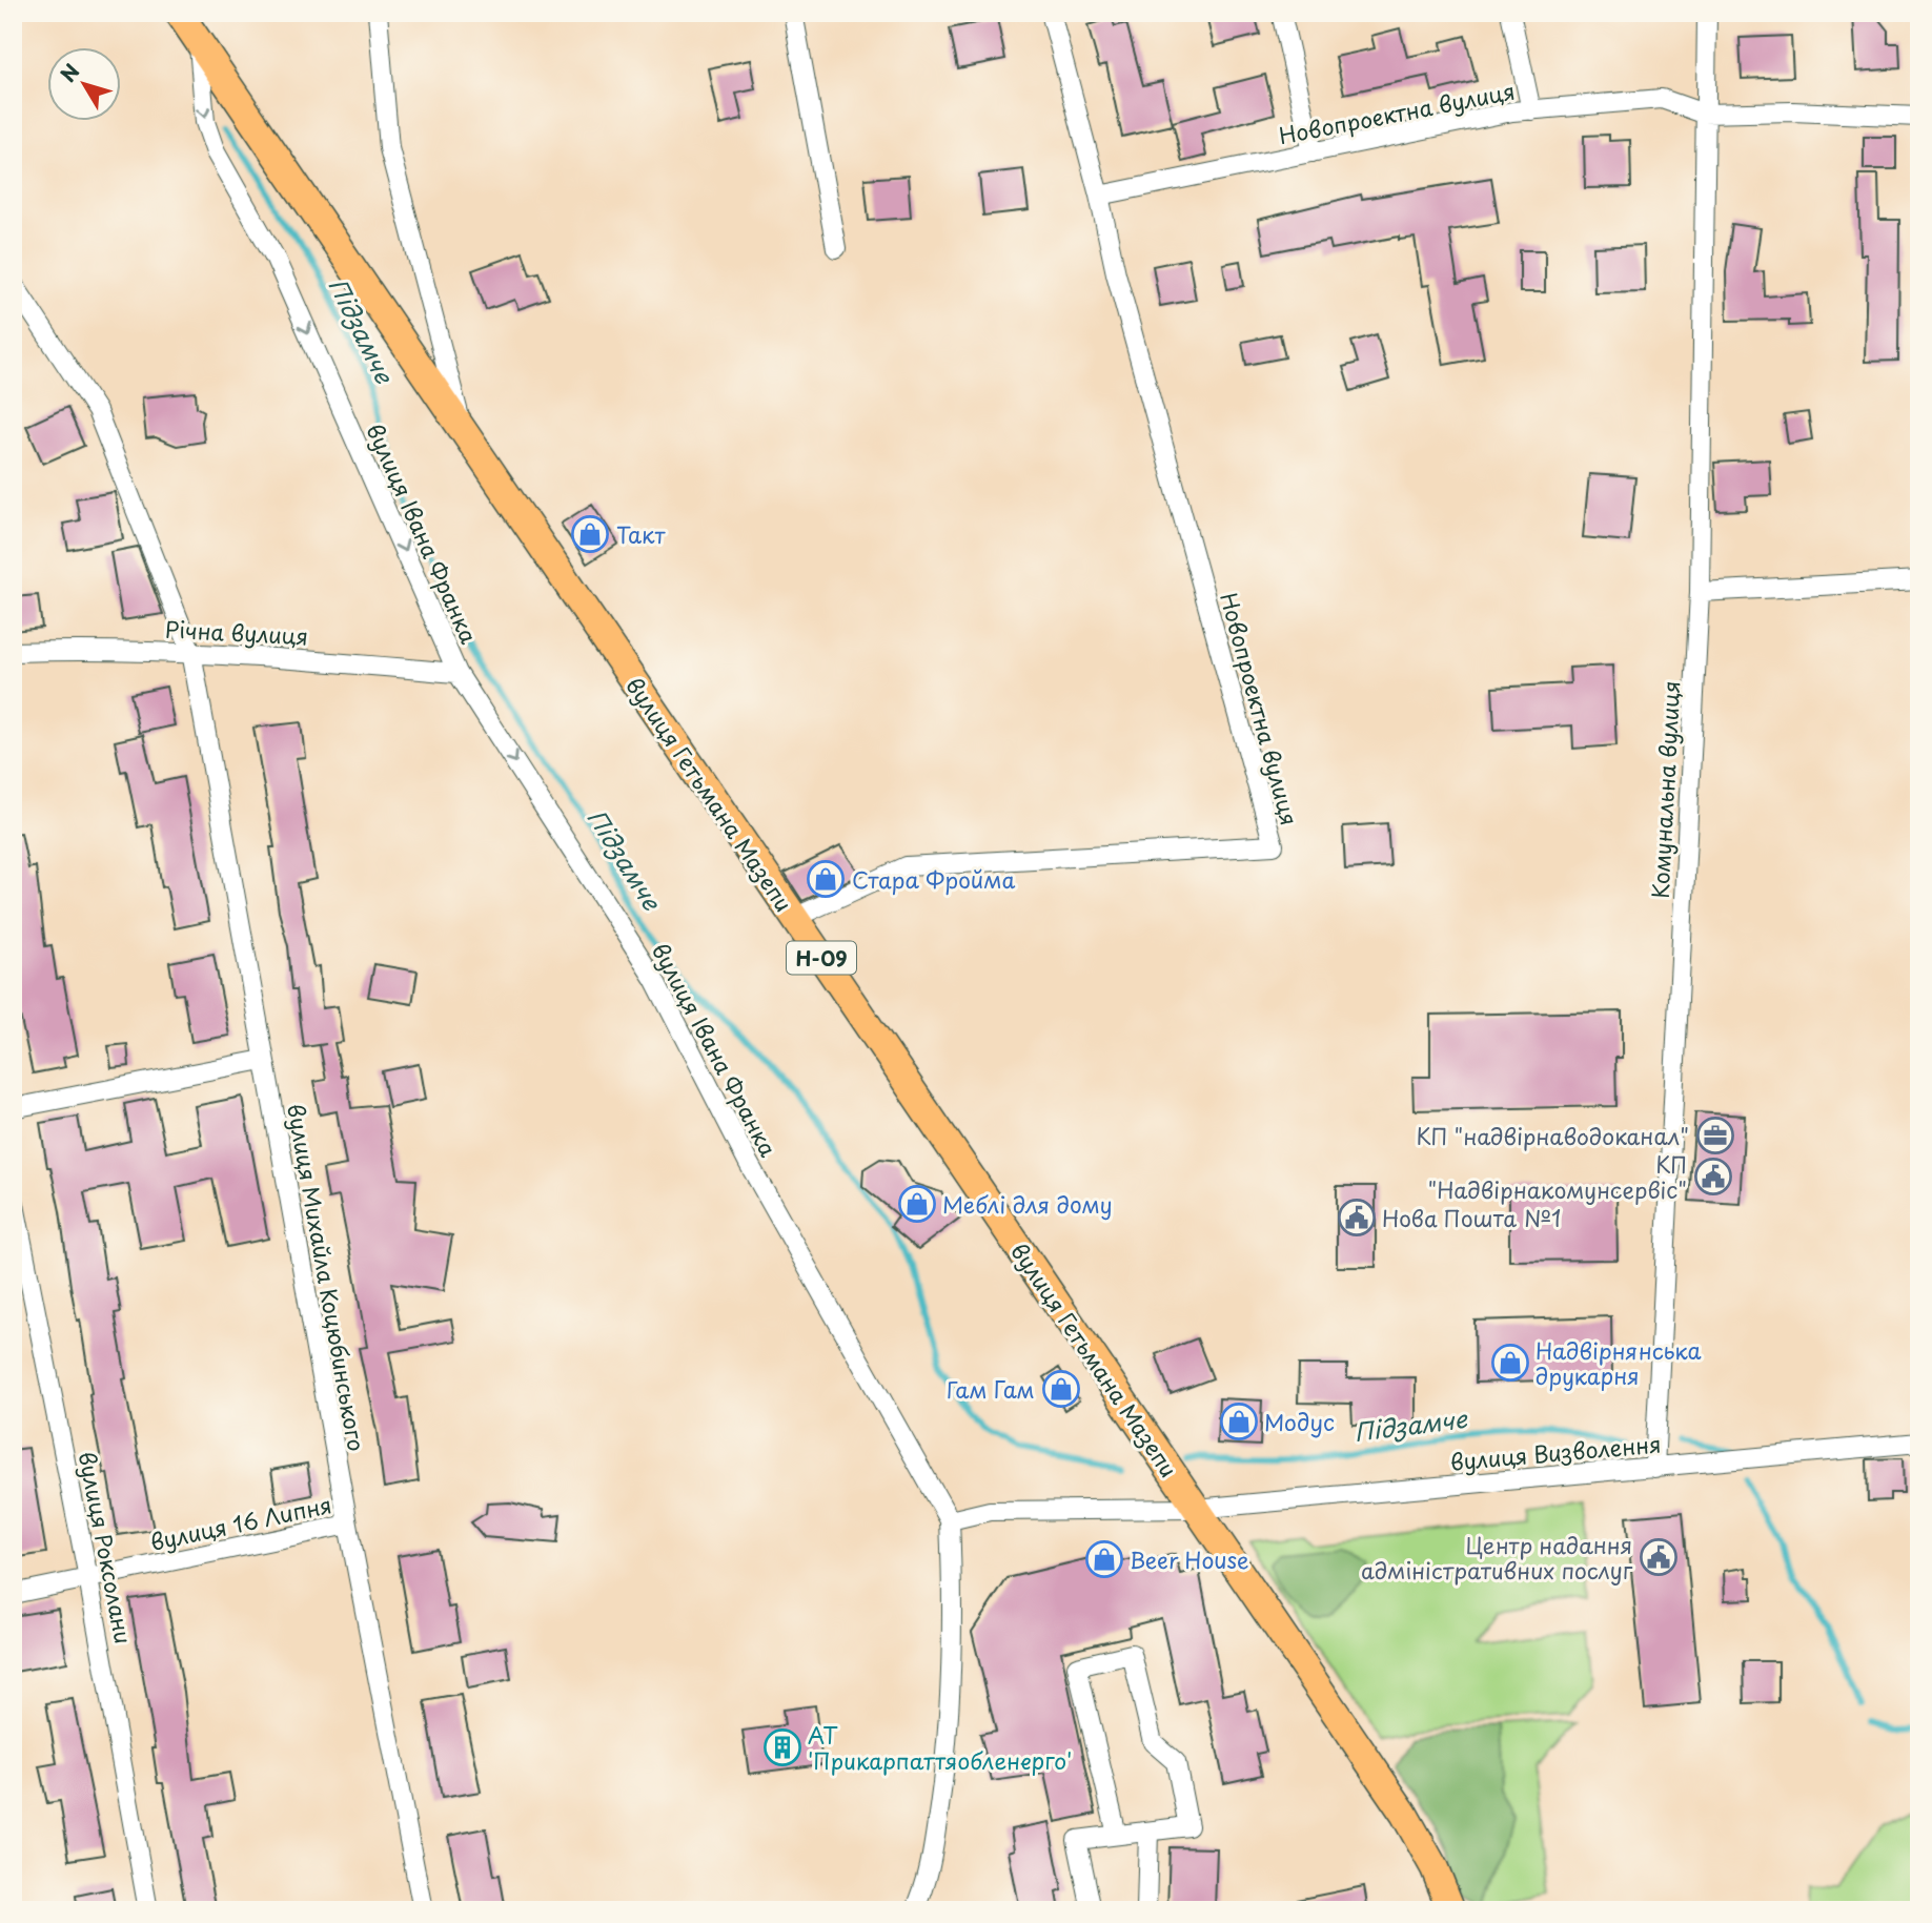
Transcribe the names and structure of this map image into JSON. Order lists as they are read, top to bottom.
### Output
{
  "streets": {
    "main road": ["вулиця Гетьмана Мазепи", "Н-09"],
    "street": [
      "Новопроектна вулиця",
      "вулиця Івана Франка",
      "Річна вулиця",
      "Комунальна вулиця",
      "вулиця Михайла Коцюбинського",
      "вулиця Визволення",
      "вулиця 16 Липня",
      "вулиця Роксолани"
    ]
  },
  "crossings": [
    ["Новопроектна вулиця", "Комунальна вулиця"],
    ["Новопроектна вулиця", "вулиця Гетьмана Мазепи"],
    ["вулиця Івана Франка", "Річна вулиця"],
    ["вулиця Івана Франка", "вулиця Гетьмана Мазепи"],
    ["вулиця Івана Франка", "вулиця Визволення"],
    ["Річна вулиця", "вулиця Михайла Коцюбинського"],
    ["Комунальна вулиця", "вулиця Визволення"],
    ["вулиця Гетьмана Мазепи", "вулиця Визволення"],
    ["вулиця Михайла Коцюбинського", "вулиця 16 Липня"],
    ["вулиця 16 Липня", "вулиця Роксолани"]
  ],
  "one_way": ["вулиця Івана Франка"],
  "water": ["Підзамче"],
  "places": {
    "shop": [
      "Такт",
      "Стара Фройма",
      "Меблі для дому",
      "Надвірнянська друкарня",
      "Гам Гам",
      "Модус",
      "Beer House"
    ],
    "office": ["КП \"надвірнаводоканал\""],
    "public building": ["КП \"Надвірнакомунсервіс\"", "Нова Пошта №1", "Центр надання адміністративних послуг"],
    "building": ["АТ 'Прикарпаттяобленерго'"]
  },
  "north": "top left"
}
